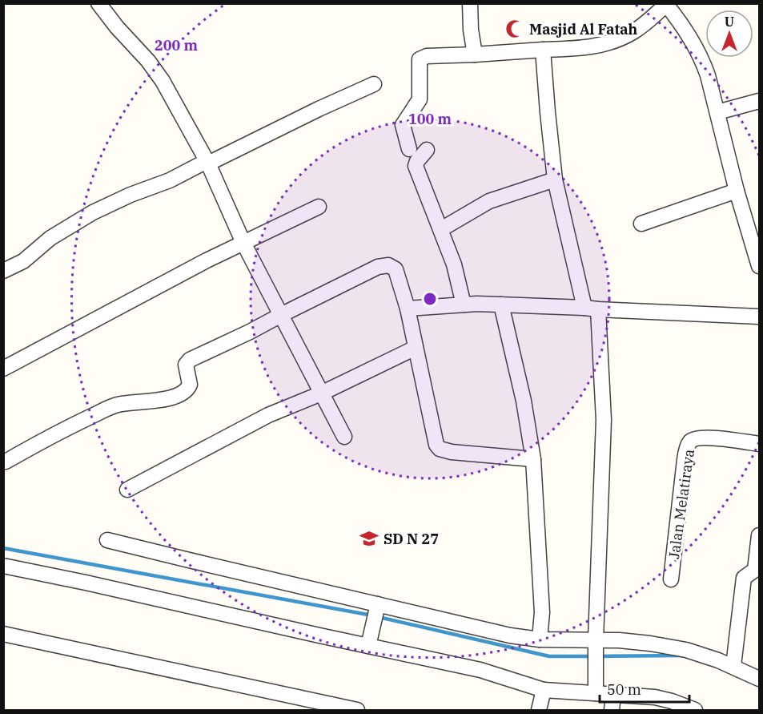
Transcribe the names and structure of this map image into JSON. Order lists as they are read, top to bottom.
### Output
{
  "streets": {
    "street": ["Jalan Melatiraya"]
  },
  "places": {
    "mosque": ["Masjid Al Fatah"],
    "school or university": ["SD N 27"]
  },
  "scale_bar": "50 m",
  "north": "top",
  "rings": ["200 m", "100 m"]
}
